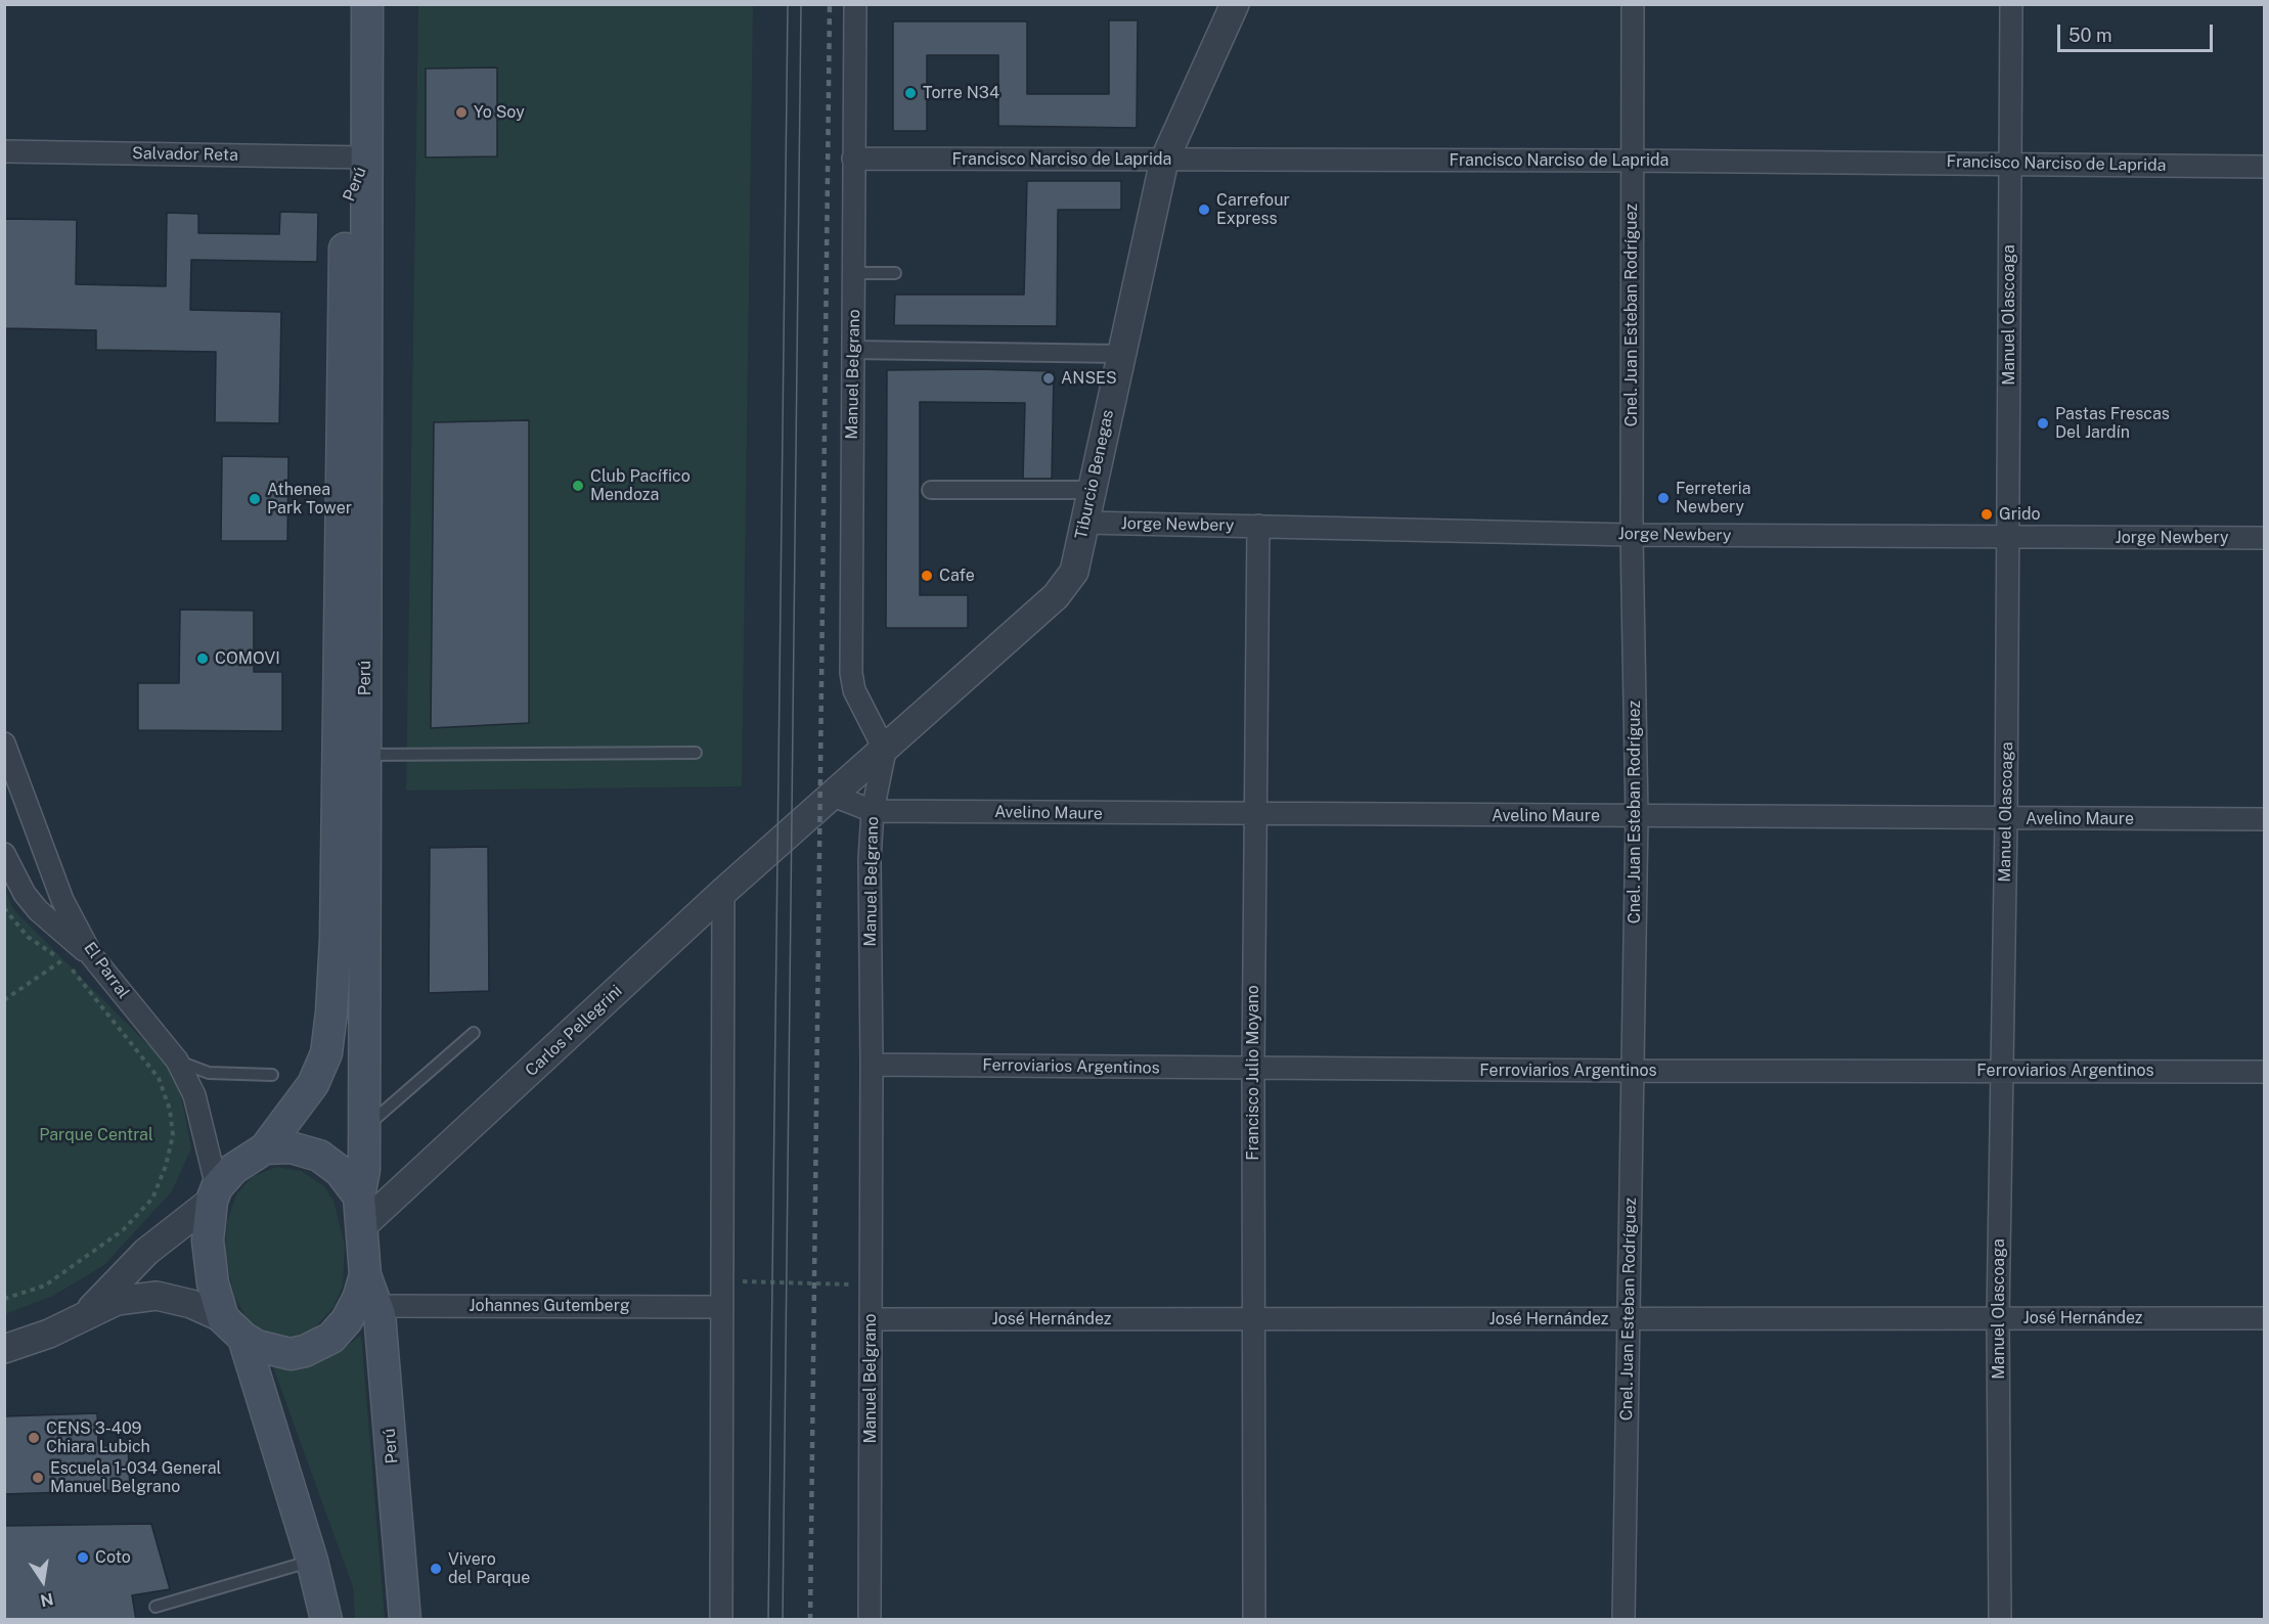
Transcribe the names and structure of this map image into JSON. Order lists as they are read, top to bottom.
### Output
{
  "streets": {
    "main road": ["Perú"],
    "street": [
      "Salvador Reta",
      "Francisco Narciso de Laprida",
      "Cnel. Juan Esteban Rodríguez",
      "Manuel Olascoaga",
      "Manuel Belgrano",
      "Tiburcio Benegas",
      "Jorge Newbery",
      "Avelino Maure",
      "El Parral",
      "Carlos Pellegrini",
      "Ferroviarios Argentinos",
      "Francisco Julio Moyano",
      "Johannes Gutemberg",
      "José Hernández"
    ]
  },
  "crossings": [
    ["Salvador Reta", "Perú"],
    ["Francisco Narciso de Laprida", "Cnel. Juan Esteban Rodríguez"],
    ["Francisco Narciso de Laprida", "Manuel Olascoaga"],
    ["Francisco Narciso de Laprida", "Manuel Belgrano"],
    ["Francisco Narciso de Laprida", "Tiburcio Benegas"],
    ["Perú", "El Parral"],
    ["Perú", "Carlos Pellegrini"],
    ["Perú", "Johannes Gutemberg"],
    ["Cnel. Juan Esteban Rodríguez", "Jorge Newbery"],
    ["Cnel. Juan Esteban Rodríguez", "Avelino Maure"],
    ["Cnel. Juan Esteban Rodríguez", "Ferroviarios Argentinos"],
    ["Cnel. Juan Esteban Rodríguez", "José Hernández"],
    ["Manuel Olascoaga", "Jorge Newbery"],
    ["Manuel Olascoaga", "Avelino Maure"],
    ["Manuel Olascoaga", "Ferroviarios Argentinos"],
    ["Manuel Olascoaga", "José Hernández"],
    ["Manuel Belgrano", "Tiburcio Benegas"],
    ["Manuel Belgrano", "Avelino Maure"],
    ["Manuel Belgrano", "Ferroviarios Argentinos"],
    ["Manuel Belgrano", "José Hernández"],
    ["Tiburcio Benegas", "Jorge Newbery"],
    ["Tiburcio Benegas", "Avelino Maure"],
    ["Tiburcio Benegas", "Carlos Pellegrini"],
    ["Jorge Newbery", "Francisco Julio Moyano"],
    ["Avelino Maure", "Francisco Julio Moyano"],
    ["El Parral", "Carlos Pellegrini"],
    ["Ferroviarios Argentinos", "Francisco Julio Moyano"],
    ["Francisco Julio Moyano", "José Hernández"]
  ],
  "parks": ["Parque Central"],
  "places": [
    "Torre N34",
    "Yo Soy",
    "Carrefour Express",
    "ANSES",
    "Pastas Frescas Del Jardín",
    "Club Pacífico Mendoza",
    "Ferreteria Newbery",
    "Athenea Park Tower",
    "Grido",
    "Cafe",
    "COMOVI",
    "CENS 3-409 Chiara Lubich",
    "Escuela 1-034 General Manuel Belgrano",
    "Coto",
    "Vivero del Parque"
  ],
  "scale_bar": "50 m",
  "north": "bottom"
}
